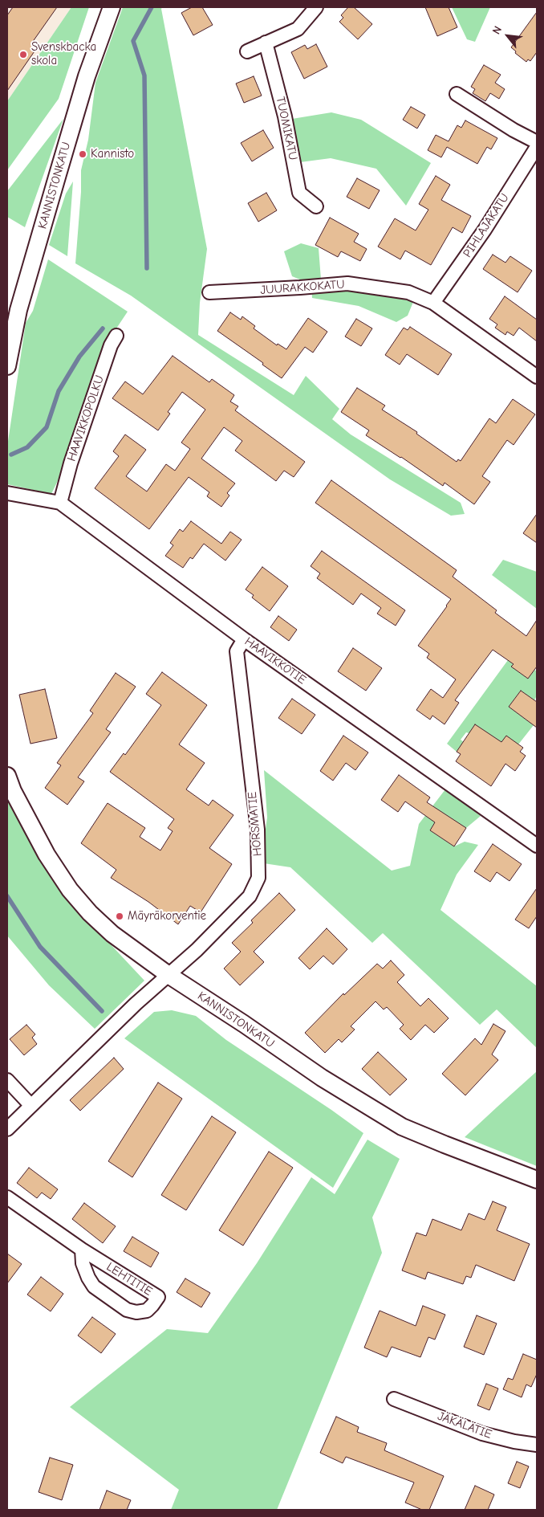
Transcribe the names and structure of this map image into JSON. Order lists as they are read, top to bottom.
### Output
{
  "streets": {
    "street": [
      "TUOMIKATU",
      "KANNISTONKATU",
      "PIHLAJAKATU",
      "JUURAKKOKATU",
      "HAAVIKKOPOLKU",
      "HAAVIKKOTIE",
      "HORSMATIE",
      "LEHTITIE",
      "JÄKÄLÄTIE"
    ]
  },
  "crossings": [
    ["KANNISTONKATU", "HORSMATIE"],
    ["PIHLAJAKATU", "JUURAKKOKATU"],
    ["HAAVIKKOPOLKU", "HAAVIKKOTIE"],
    ["HAAVIKKOTIE", "HORSMATIE"]
  ],
  "places": ["Svenskbacka skola", "Kannisto", "Mäyräkorventie"],
  "north": "top left"
}
